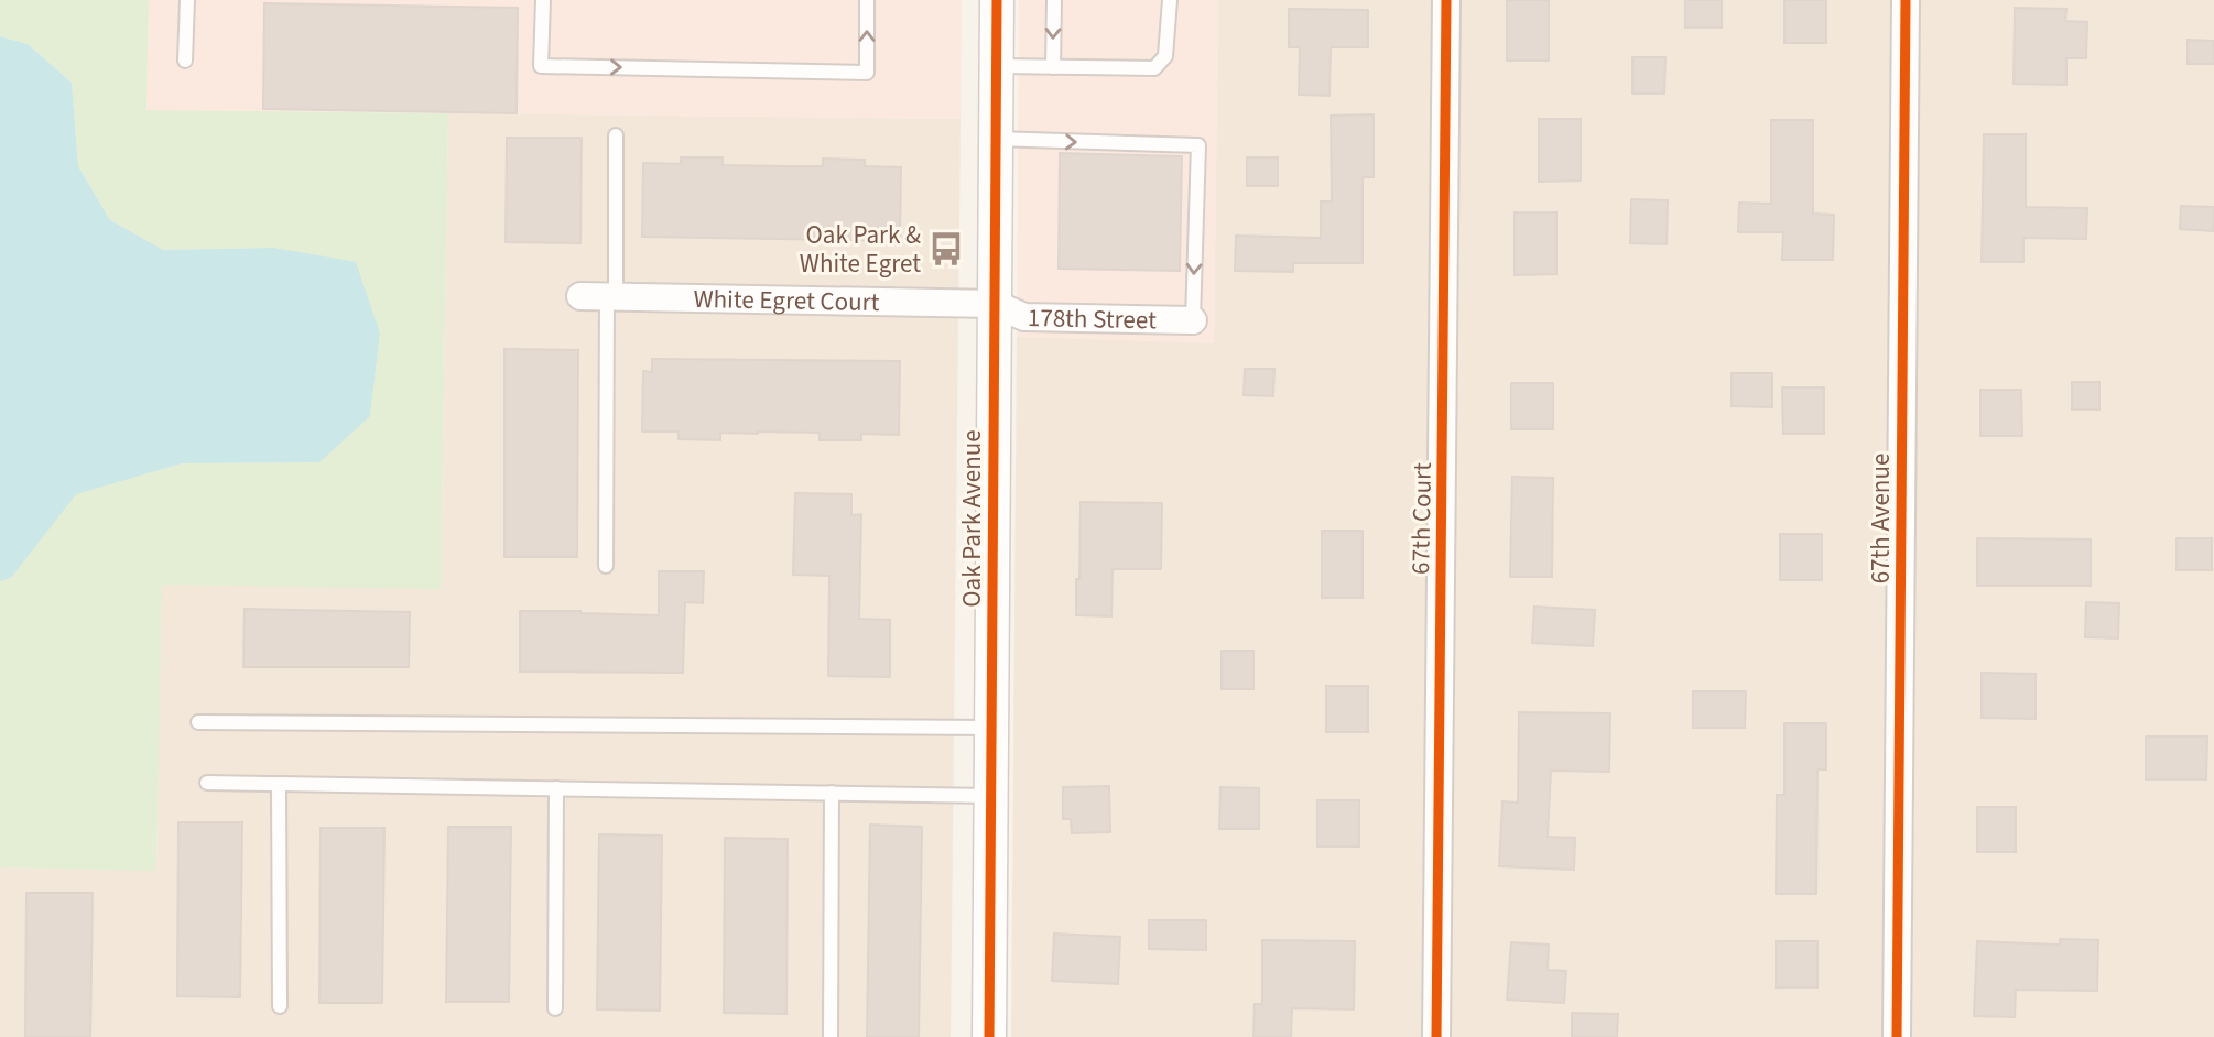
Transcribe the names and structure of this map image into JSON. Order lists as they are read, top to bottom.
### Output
{
  "streets": {
    "street": [
      "White Egret Court",
      "178th Street",
      "Oak Park Avenue",
      "67th Court",
      "67th Avenue"
    ]
  },
  "crossings": [
    ["White Egret Court", "178th Street"],
    ["White Egret Court", "Oak Park Avenue"],
    ["178th Street", "Oak Park Avenue"]
  ],
  "places": {
    "bus stop": ["Oak Park & White Egret"]
  }
}
